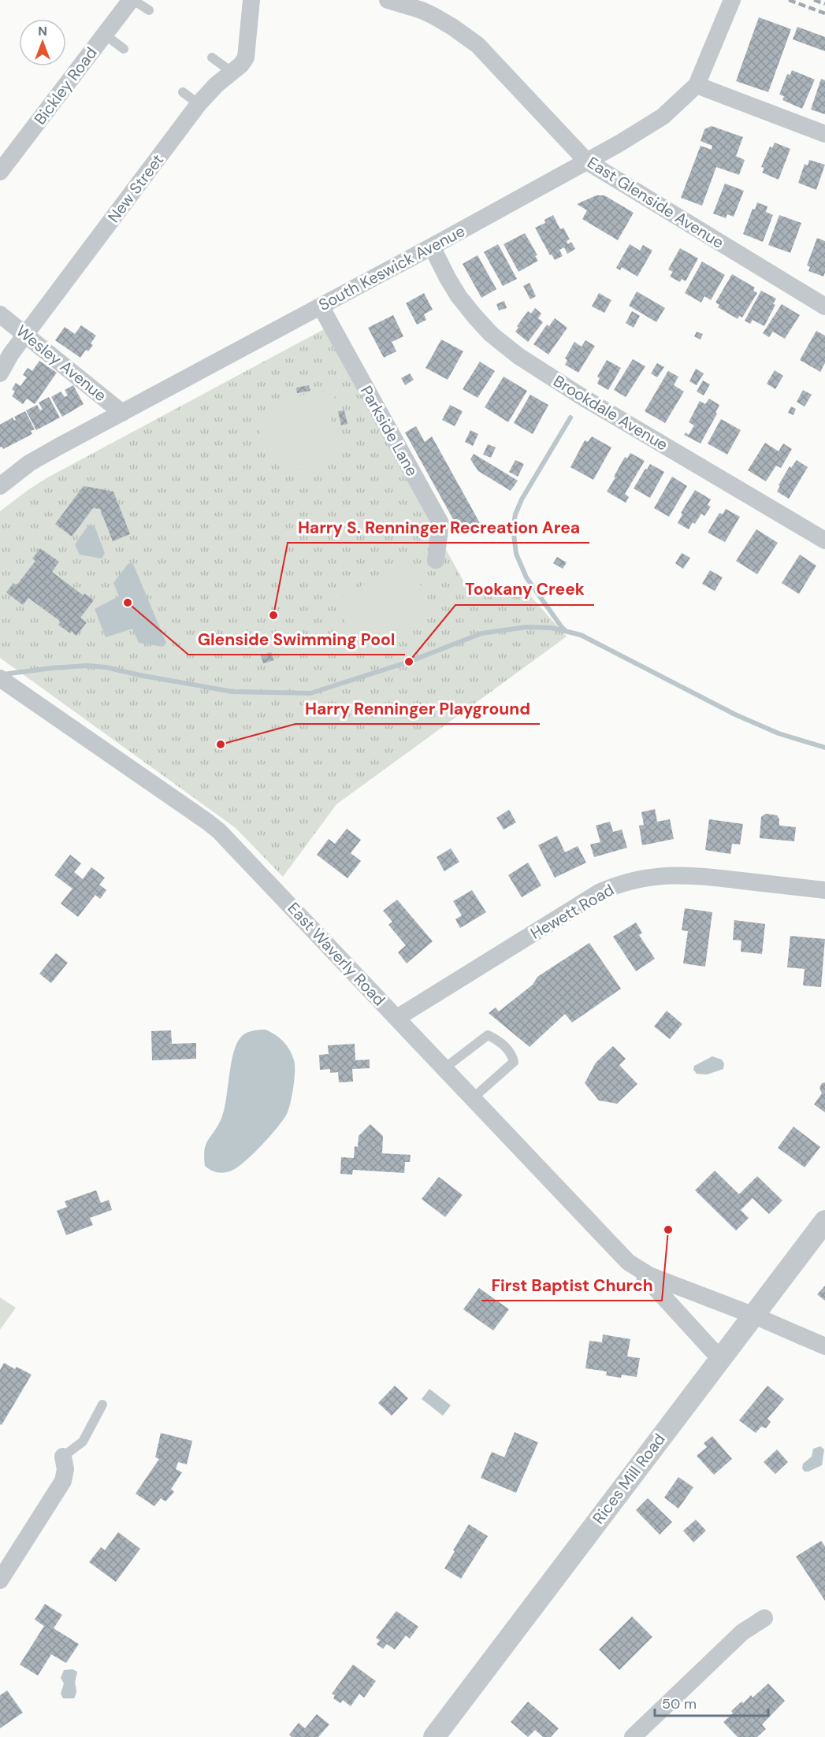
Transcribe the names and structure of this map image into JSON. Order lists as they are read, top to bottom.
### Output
{
  "streets": {
    "street": [
      "Bickley Road",
      "New Street",
      "East Glenside Avenue",
      "South Keswick Avenue",
      "Wesley Avenue",
      "Brookdale Avenue",
      "Parkside Lane",
      "Hewett Road",
      "East Waverly Road",
      "Rices Mill Road"
    ]
  },
  "crossings": [
    ["New Street", "Wesley Avenue"],
    ["East Glenside Avenue", "South Keswick Avenue"],
    ["South Keswick Avenue", "Wesley Avenue"],
    ["South Keswick Avenue", "Brookdale Avenue"],
    ["South Keswick Avenue", "Parkside Lane"],
    ["Hewett Road", "East Waverly Road"],
    ["East Waverly Road", "Rices Mill Road"]
  ],
  "places": [
    "Glenside Swimming Pool",
    "Harry S. Renninger Recreation Area",
    "Tookany Creek",
    "Harry Renninger Playground",
    "First Baptist Church"
  ],
  "scale_bar": "50 m",
  "north": "top"
}
